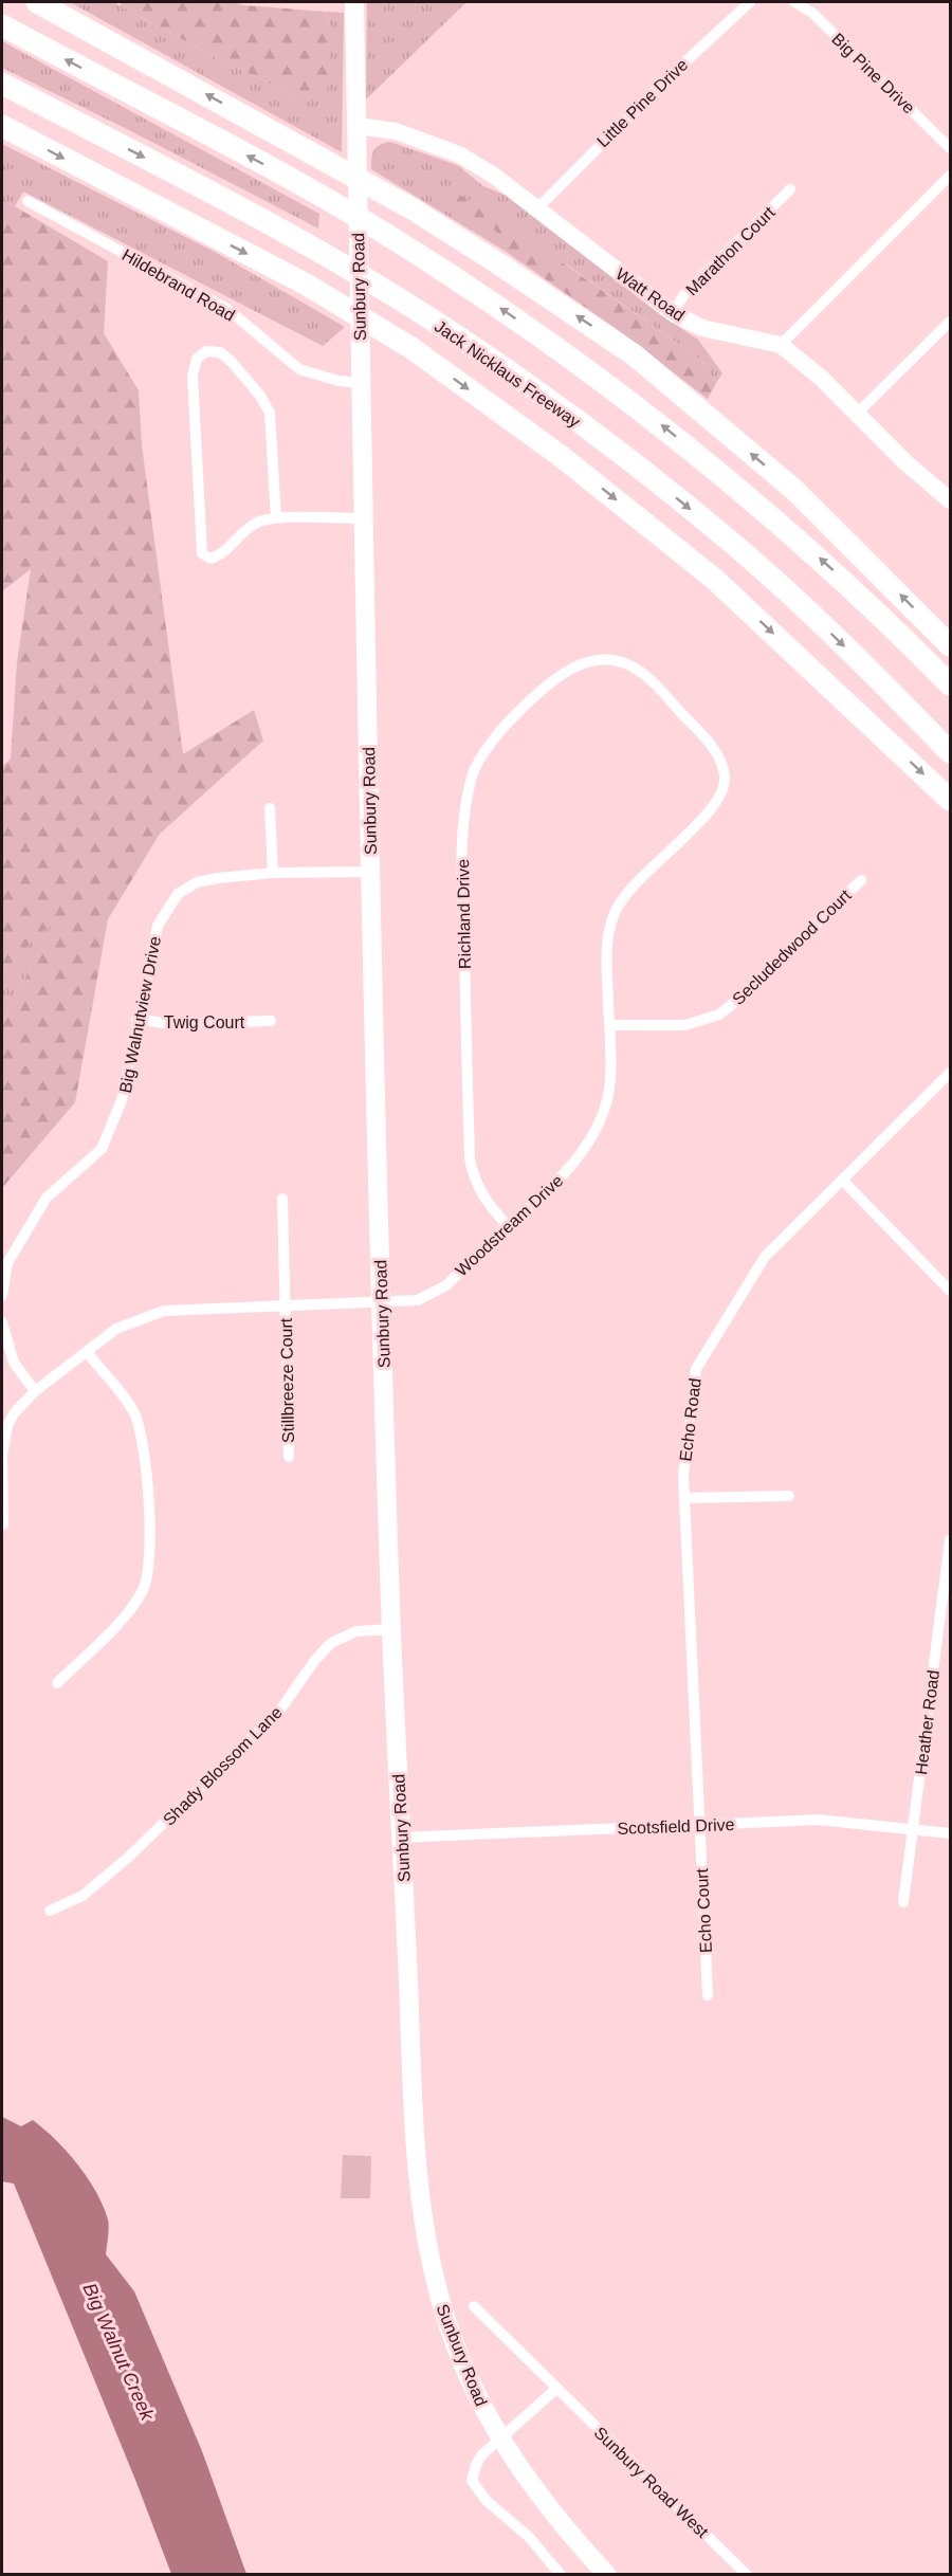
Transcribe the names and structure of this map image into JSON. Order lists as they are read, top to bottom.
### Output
{
  "streets": {
    "highway": ["Jack Nicklaus Freeway"],
    "main road": ["Sunbury Road"],
    "street": [
      "Big Pine Drive",
      "Little Pine Drive",
      "Marathon Court",
      "Hildebrand Road",
      "Watt Road",
      "Richland Drive",
      "Secludedwood Court",
      "Big Walnutview Drive",
      "Twig Court",
      "Woodstream Drive",
      "Stillbreeze Court",
      "Echo Road",
      "Heather Road",
      "Shady Blossom Lane",
      "Scotsfield Drive",
      "Echo Court",
      "Sunbury Road West"
    ]
  },
  "crossings": [
    ["Little Pine Drive", "Watt Road"],
    ["Marathon Court", "Watt Road"],
    ["Hildebrand Road", "Sunbury Road"],
    ["Sunbury Road", "Watt Road"],
    ["Sunbury Road", "Big Walnutview Drive"],
    ["Sunbury Road", "Woodstream Drive"],
    ["Sunbury Road", "Shady Blossom Lane"],
    ["Sunbury Road", "Scotsfield Drive"],
    ["Richland Drive", "Woodstream Drive"],
    ["Secludedwood Court", "Woodstream Drive"],
    ["Big Walnutview Drive", "Twig Court"],
    ["Woodstream Drive", "Stillbreeze Court"],
    ["Echo Road", "Scotsfield Drive"],
    ["Echo Road", "Echo Court"],
    ["Heather Road", "Scotsfield Drive"],
    ["Scotsfield Drive", "Echo Court"]
  ],
  "water": ["Big Walnut Creek"]
}
